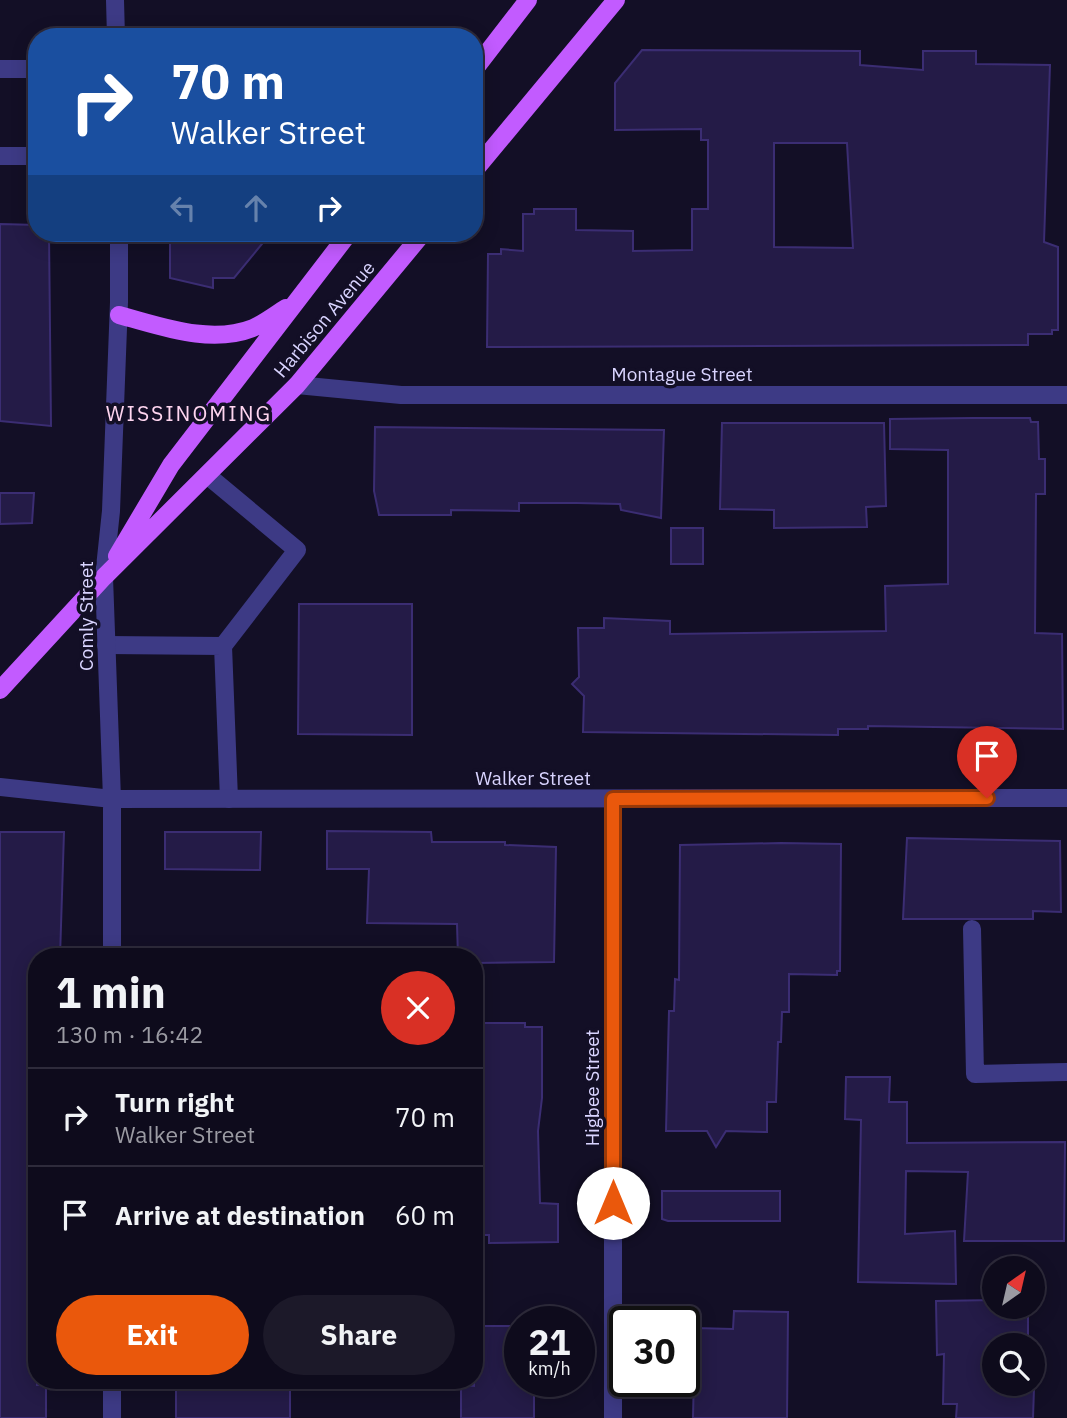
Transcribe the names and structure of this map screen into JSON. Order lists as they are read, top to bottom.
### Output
{
  "streets": {
    "main road": ["Harbison Avenue"],
    "street": [
      "Montague Street",
      "Comly Street",
      "Walker Street",
      "Higbee Street"
    ]
  },
  "crossings": [
    ["Harbison Avenue", "Montague Street"],
    ["Harbison Avenue", "Comly Street"],
    ["Comly Street", "Walker Street"],
    ["Walker Street", "Higbee Street"]
  ],
  "districts": ["WISSINOMING"],
  "north": "top right",
  "page": {
    "turn": ["70 m", "Walker Street"],
    "heading": ["1 min", "130 m · 16:42"],
    "list": [
      {
        "name": "Turn right",
        "note": "Walker Street",
        "value": "70 m"
      },
      {
        "name": "Arrive at destination",
        "value": "60 m"
      }
    ],
    "buttons": ["Exit", "Share"],
    "speed": "21 km/h",
    "limit": "30"
  }
}
